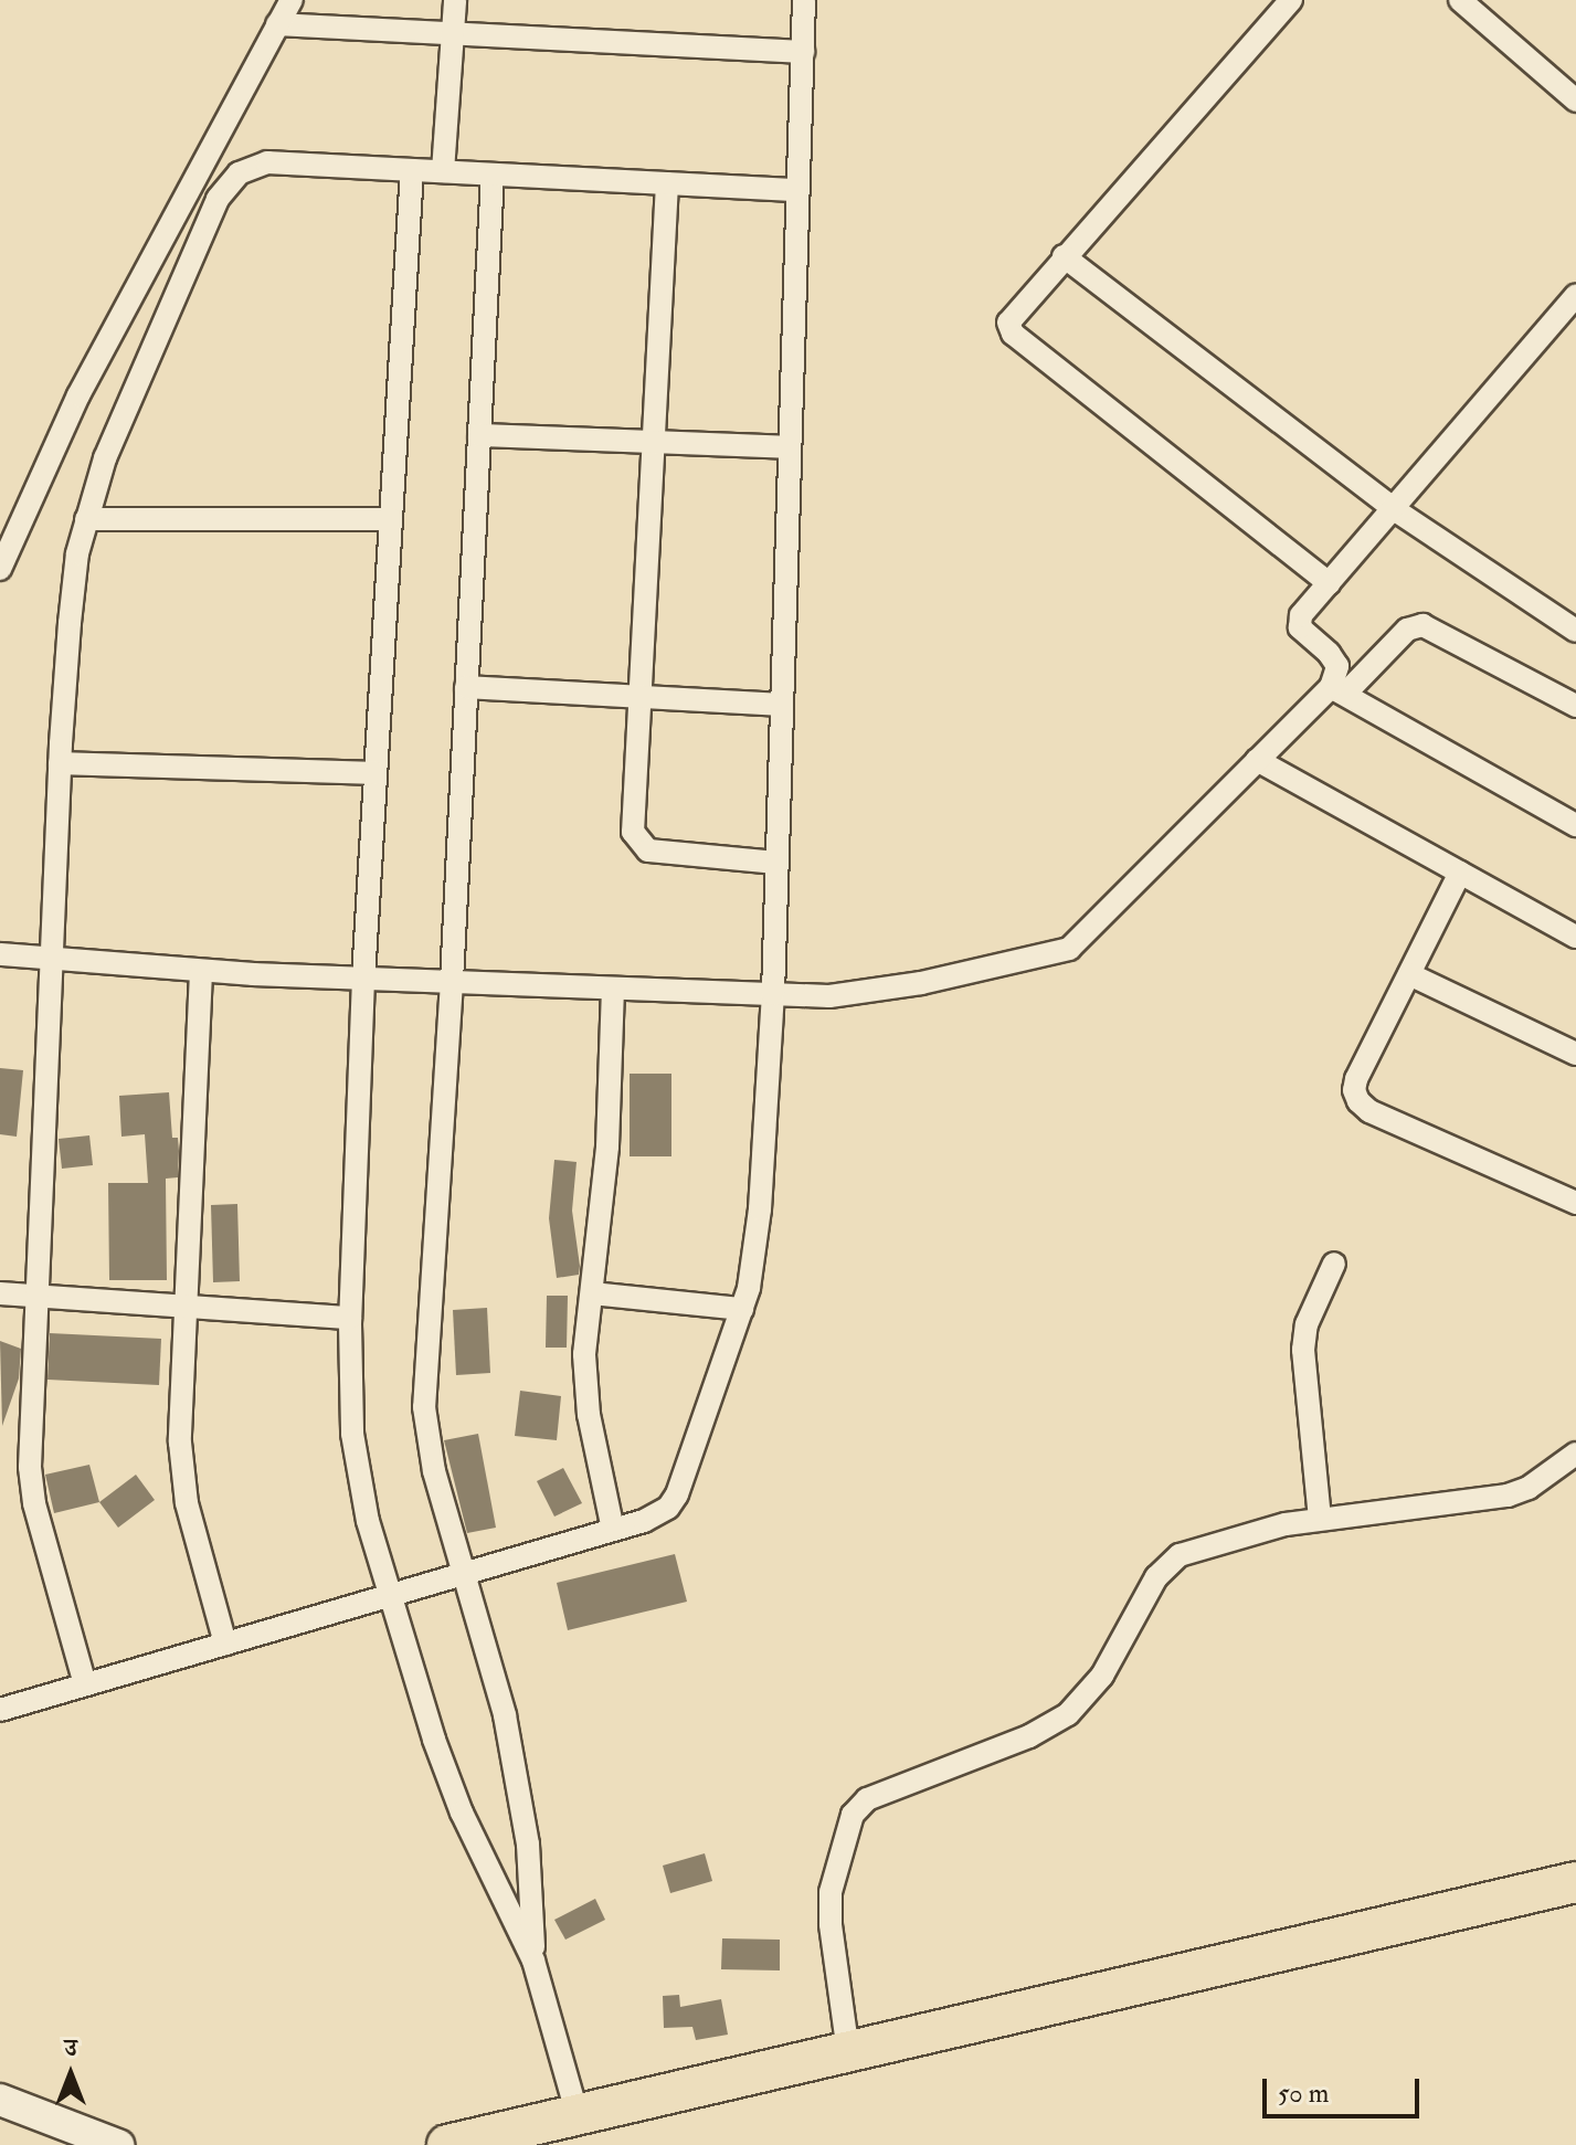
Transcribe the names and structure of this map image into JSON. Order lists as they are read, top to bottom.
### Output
{
  "scale_bar": "50 m",
  "north": "top"
}
